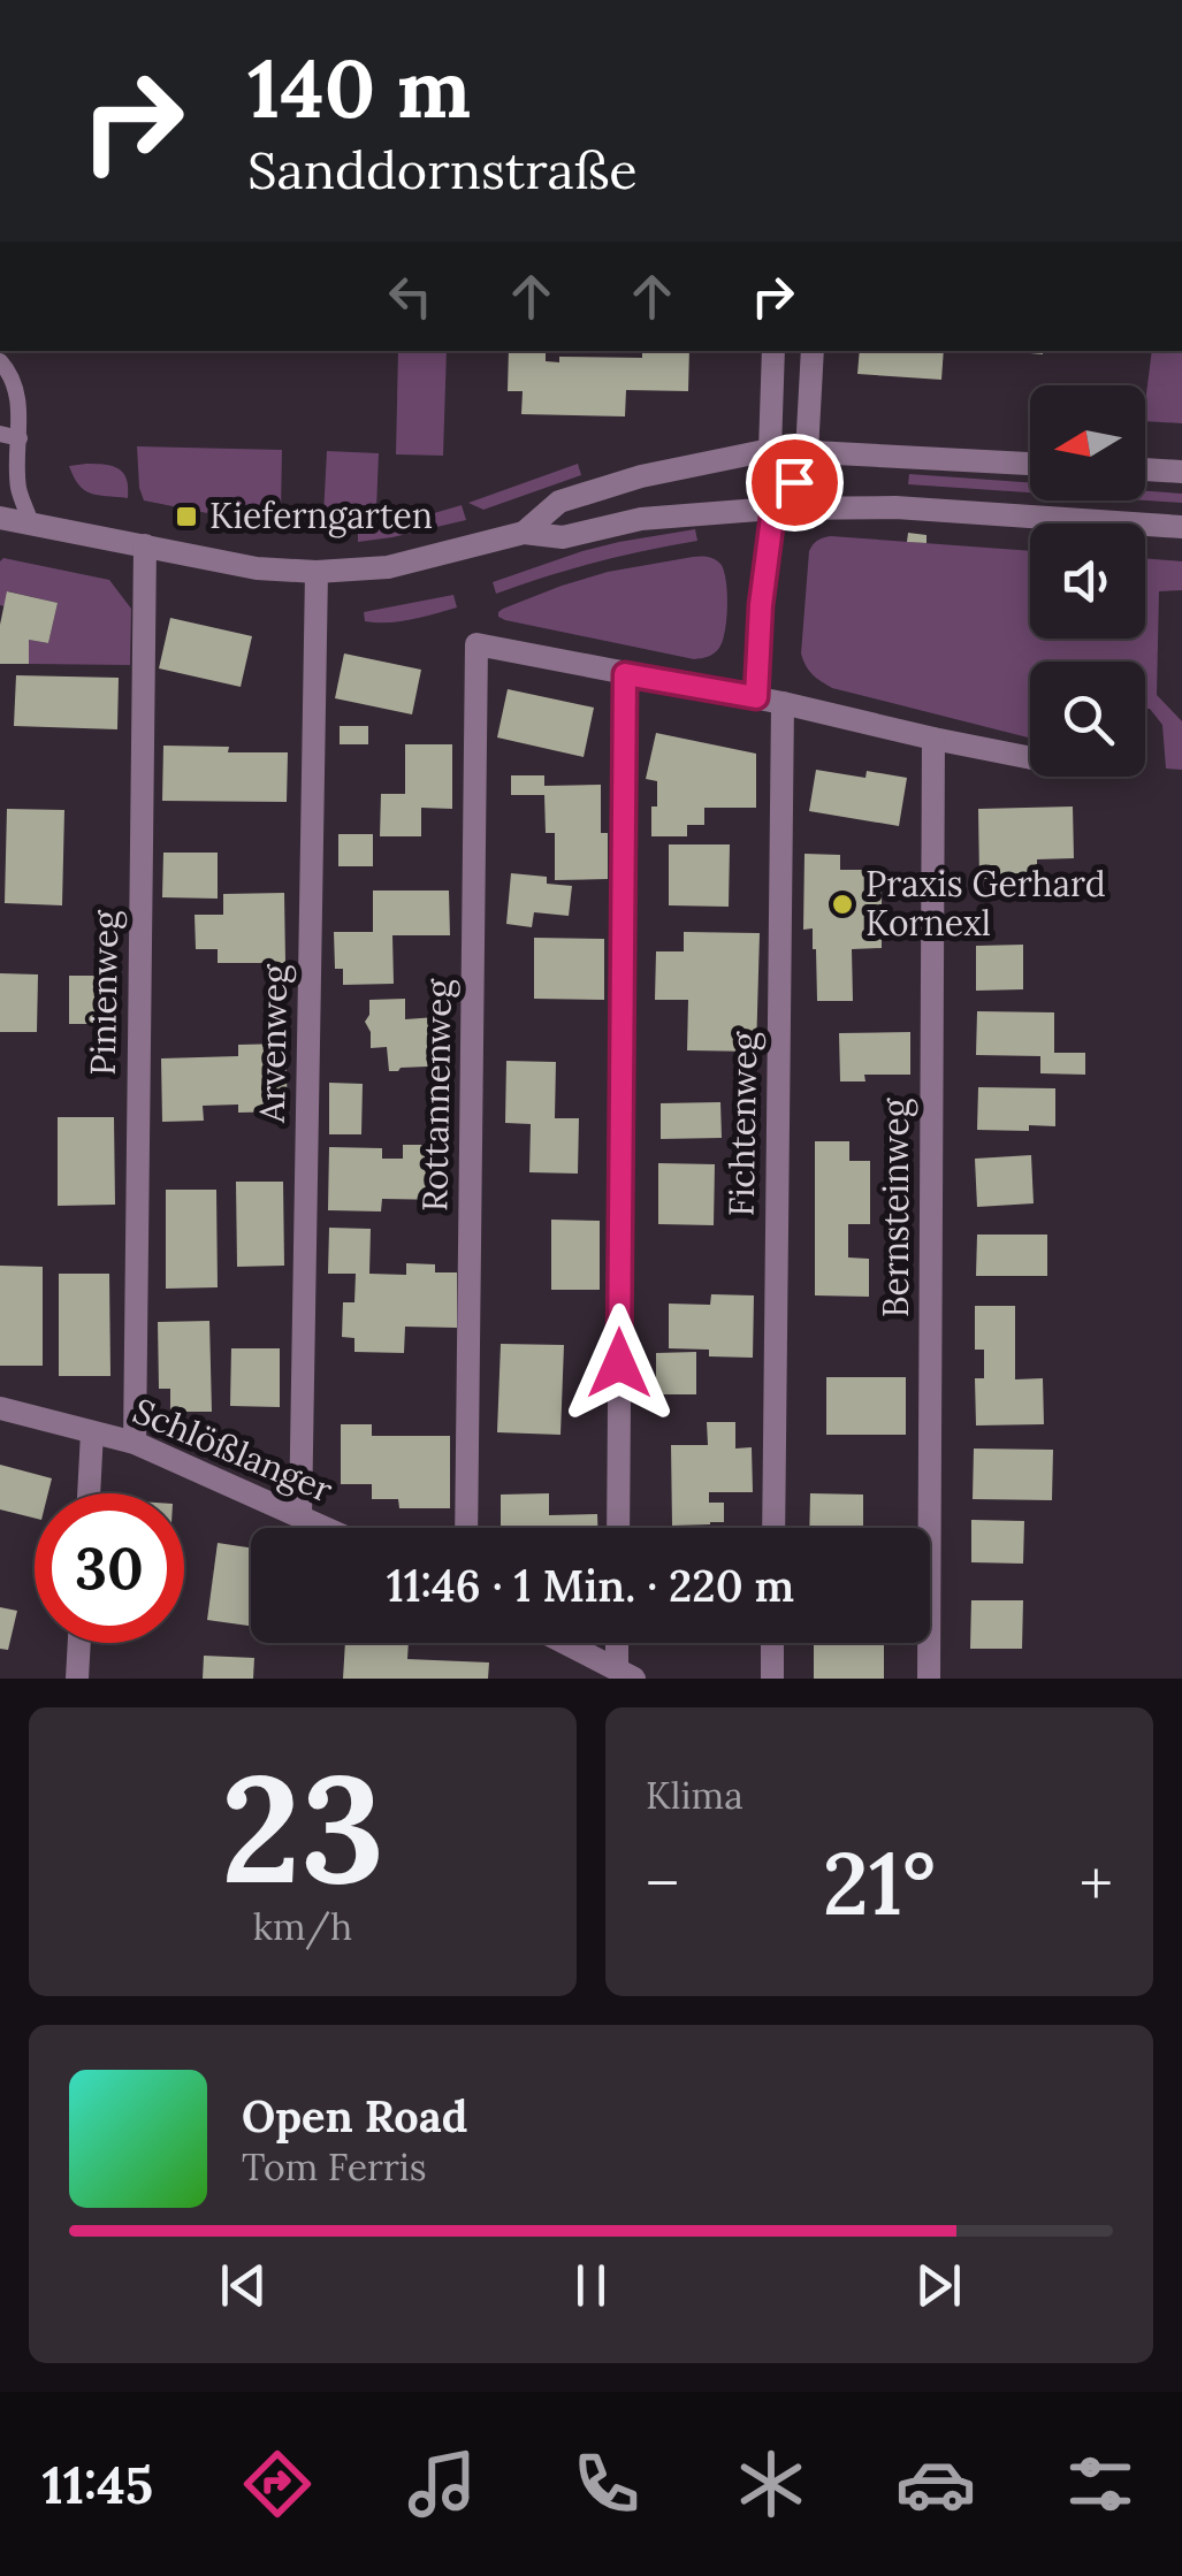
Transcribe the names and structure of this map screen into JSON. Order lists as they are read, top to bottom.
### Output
{
  "streets": {
    "street": [
      "Pinienweg",
      "Arvenweg",
      "Rottannenweg",
      "Fichtenweg",
      "Bernsteinweg",
      "Schlößlanger"
    ]
  },
  "crossings": [
    ["Pinienweg", "Schlößlanger"],
    ["Arvenweg", "Schlößlanger"]
  ],
  "places": {
    "transit": ["Kieferngarten"],
    "other": ["Praxis Gerhard Kornexl"]
  },
  "north": "left",
  "page": {
    "turn": ["140 m", "Sanddornstraße"],
    "limit": "30",
    "trip": "11:46 · 1 Min. · 220 m",
    "tile": [
      ["23", "km/h"],
      "Klima"
    ],
    "heat": ["−", "21°", "+"],
    "song": ["Open Road", "Tom Ferris"],
    "tabs": "11:45"
  }
}
